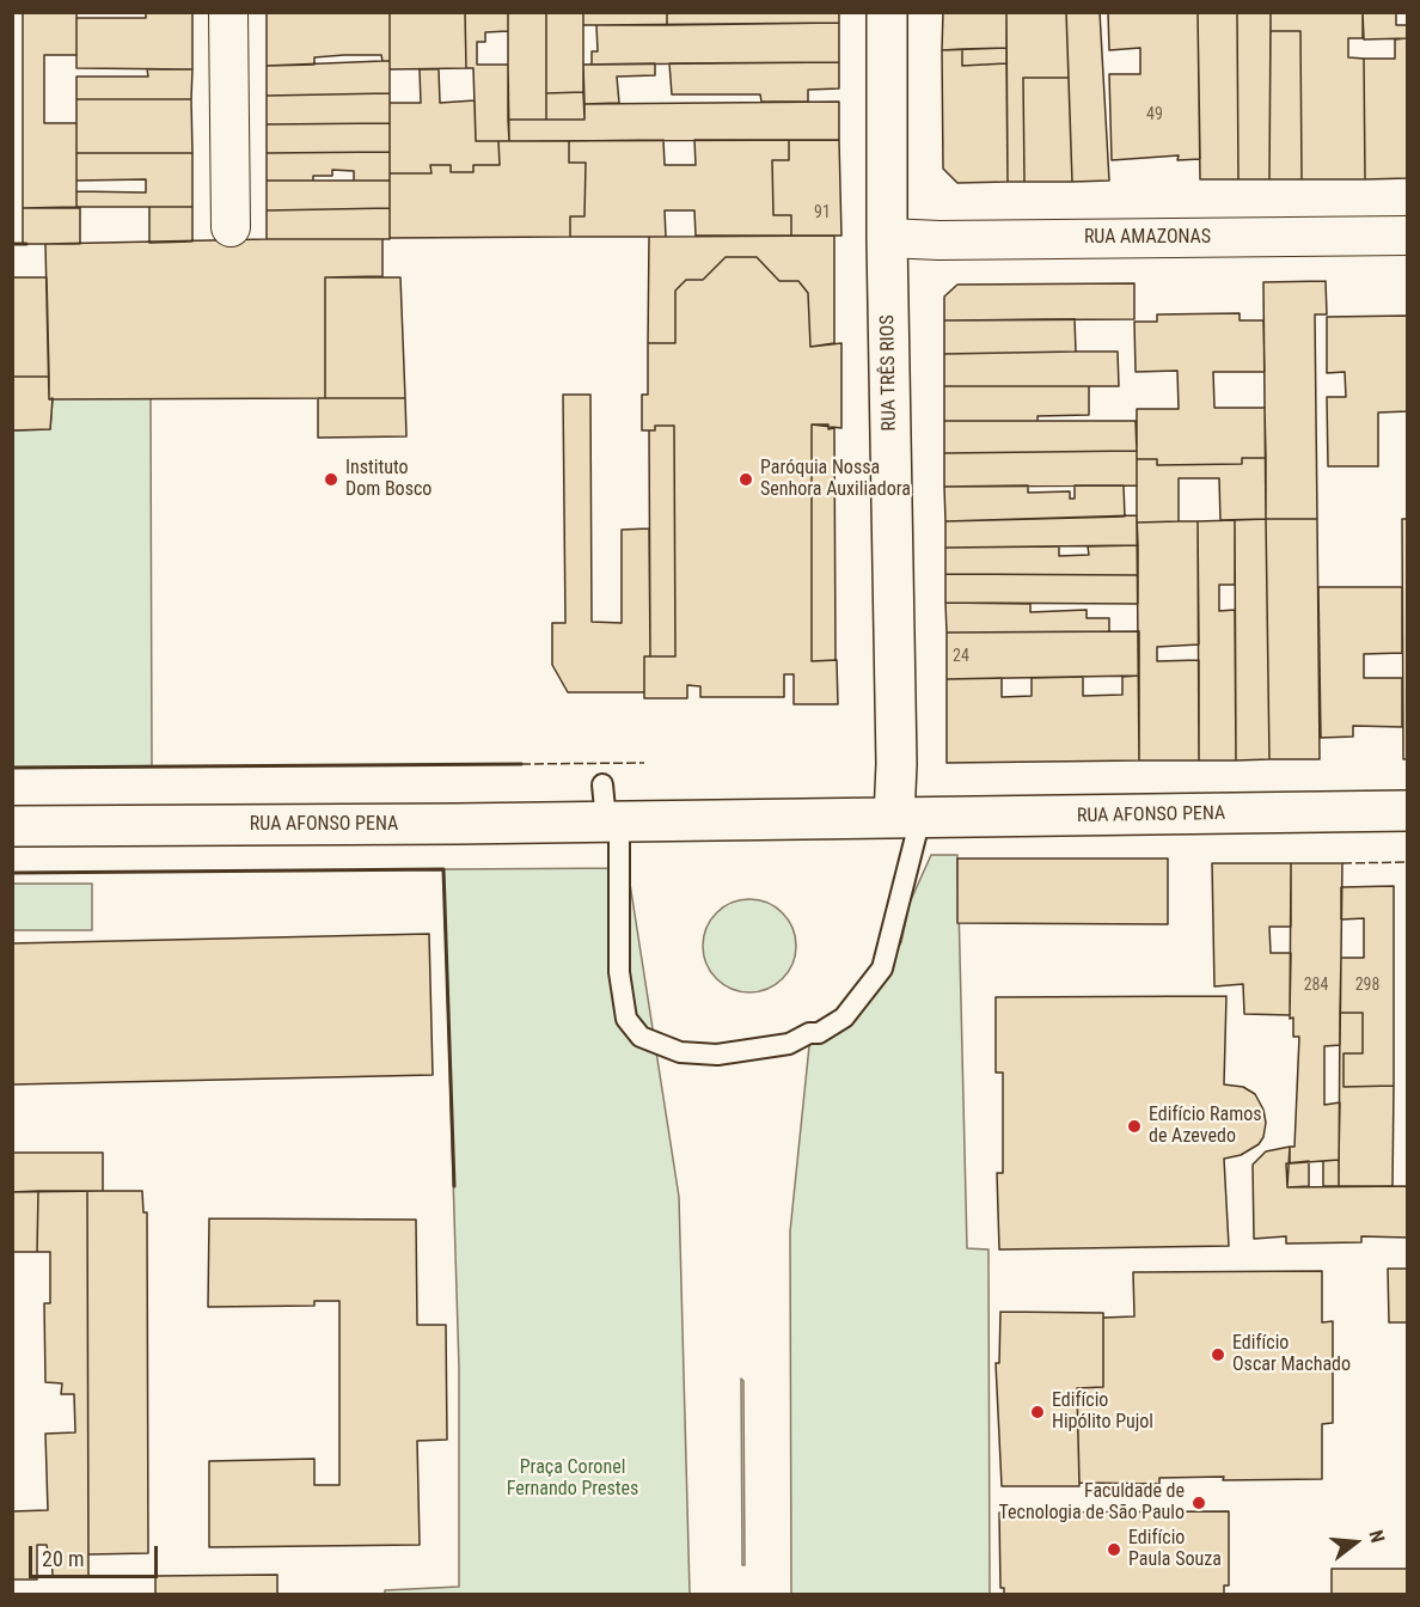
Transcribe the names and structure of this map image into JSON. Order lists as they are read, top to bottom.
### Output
{
  "streets": {
    "street": ["RUA AMAZONAS", "RUA TRÊS RIOS", "RUA AFONSO PENA"]
  },
  "crossings": [
    ["RUA AMAZONAS", "RUA TRÊS RIOS"],
    ["RUA TRÊS RIOS", "RUA AFONSO PENA"]
  ],
  "parks": ["Praça Coronel Fernando Prestes"],
  "places": [
    "Instituto Dom Bosco",
    "Paróquia Nossa Senhora Auxiliadora",
    "Edifício Ramos de Azevedo",
    "Edifício Oscar Machado",
    "Edifício Hipólito Pujol",
    "Faculdade de Tecnologia de São Paulo",
    "Edifício Paula Souza"
  ],
  "house_numbers": [
    "49",
    "91",
    "24",
    "284",
    "298"
  ],
  "scale_bar": "20 m",
  "north": "right"
}
